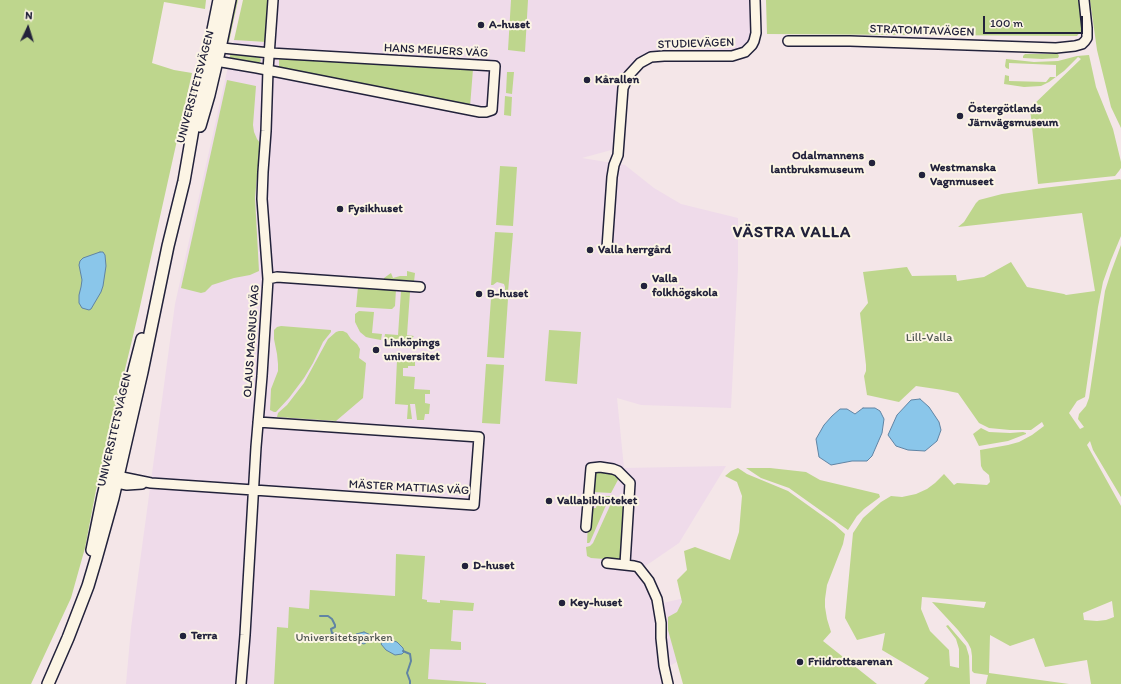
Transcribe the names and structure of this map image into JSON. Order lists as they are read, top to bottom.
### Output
{
  "streets": {
    "main road": ["UNIVERSITETSVÄGEN"],
    "street": [
      "STRATOMTAVÄGEN",
      "STUDIEVÄGEN",
      "HANS MEIJERS VÄG",
      "OLAUS MAGNUS VÄG",
      "MÄSTER MATTIAS VÄG"
    ]
  },
  "crossings": [
    ["HANS MEIJERS VÄG", "UNIVERSITETSVÄGEN"],
    ["HANS MEIJERS VÄG", "OLAUS MAGNUS VÄG"],
    ["UNIVERSITETSVÄGEN", "MÄSTER MATTIAS VÄG"],
    ["OLAUS MAGNUS VÄG", "MÄSTER MATTIAS VÄG"]
  ],
  "districts": ["VÄSTRA VALLA"],
  "parks": ["Lill-Valla", "Universitetsparken"],
  "places": [
    "A-huset",
    "Kårallen",
    "Östergötlands Järnvägsmuseum",
    "Odalmannens lantbruksmuseum",
    "Westmanska Vagnmuseet",
    "Fysikhuset",
    "Valla herrgård",
    "Valla folkhögskola",
    "B-huset",
    "Linköpings universitet",
    "Vallabiblioteket",
    "D-huset",
    "Key-huset",
    "Terra",
    "Friidrottsarenan"
  ],
  "scale_bar": "100 m",
  "north": "top"
}
